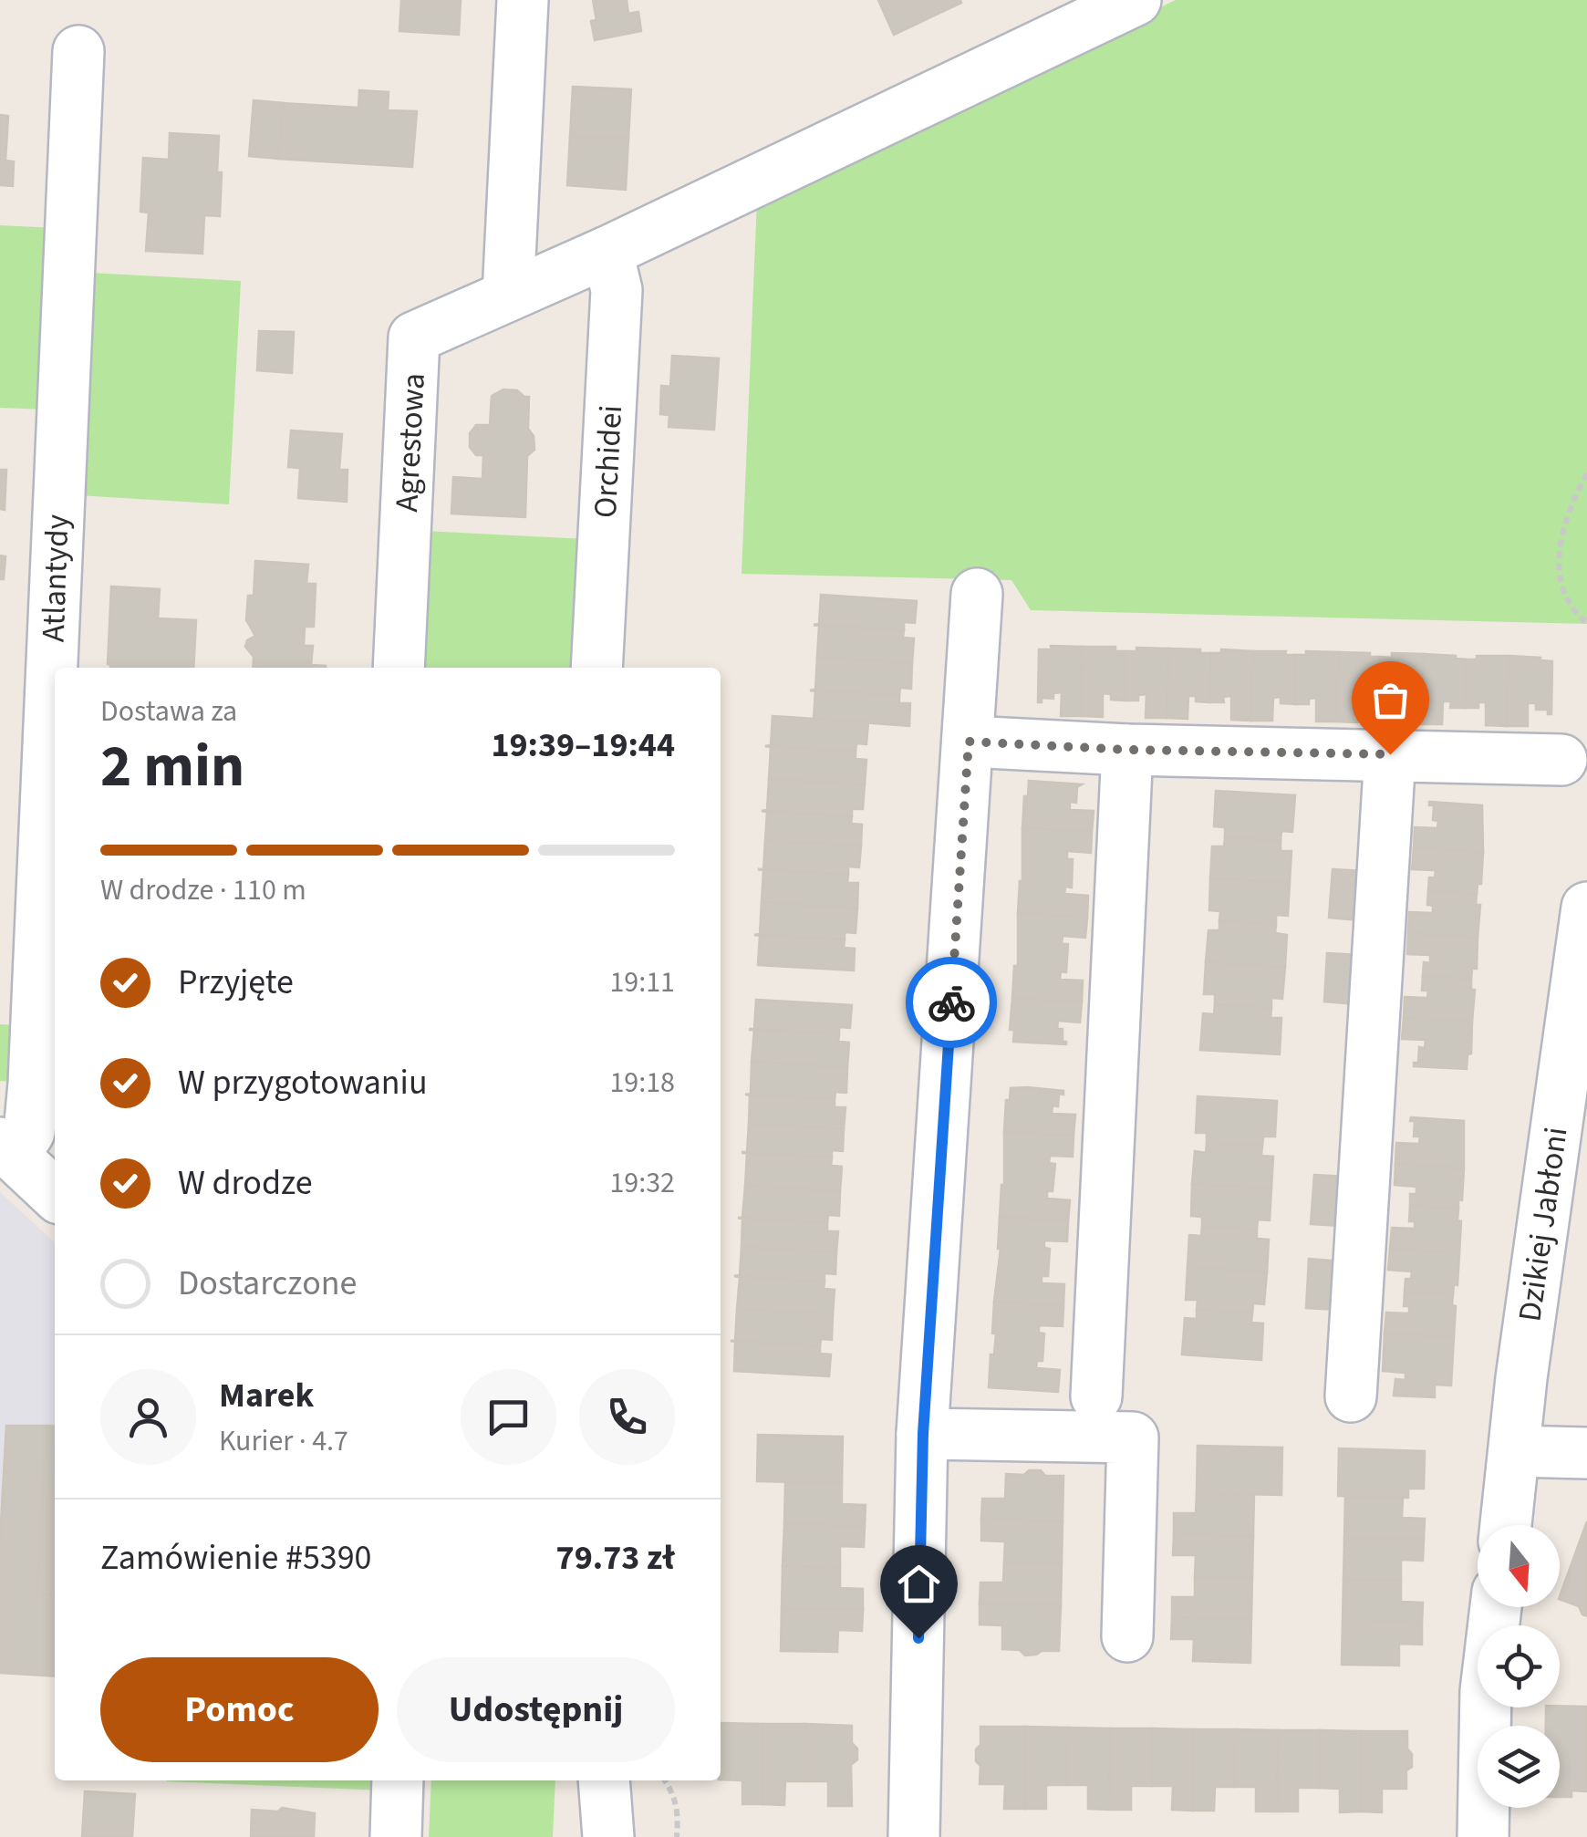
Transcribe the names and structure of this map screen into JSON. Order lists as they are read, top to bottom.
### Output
{
  "streets": {
    "street": [
      "Agrestowa",
      "Orchidei",
      "Atlantydy",
      "Dzikiej Jabłoni"
    ]
  },
  "north": "bottom",
  "page": {
    "heading": ["2 min", "Dostawa za", "19:39–19:44"],
    "panel": [
      "Marek",
      "Kurier · 4.7",
      "Zamówienie #5390",
      "79.73 zł"
    ],
    "bar": "W drodze · 110 m",
    "list": [
      ["Przyjęte", "19:11"],
      ["W przygotowaniu", "19:18"],
      ["W drodze", "19:32"],
      "Dostarczone"
    ],
    "buttons": ["Pomoc", "Udostępnij"]
  }
}
